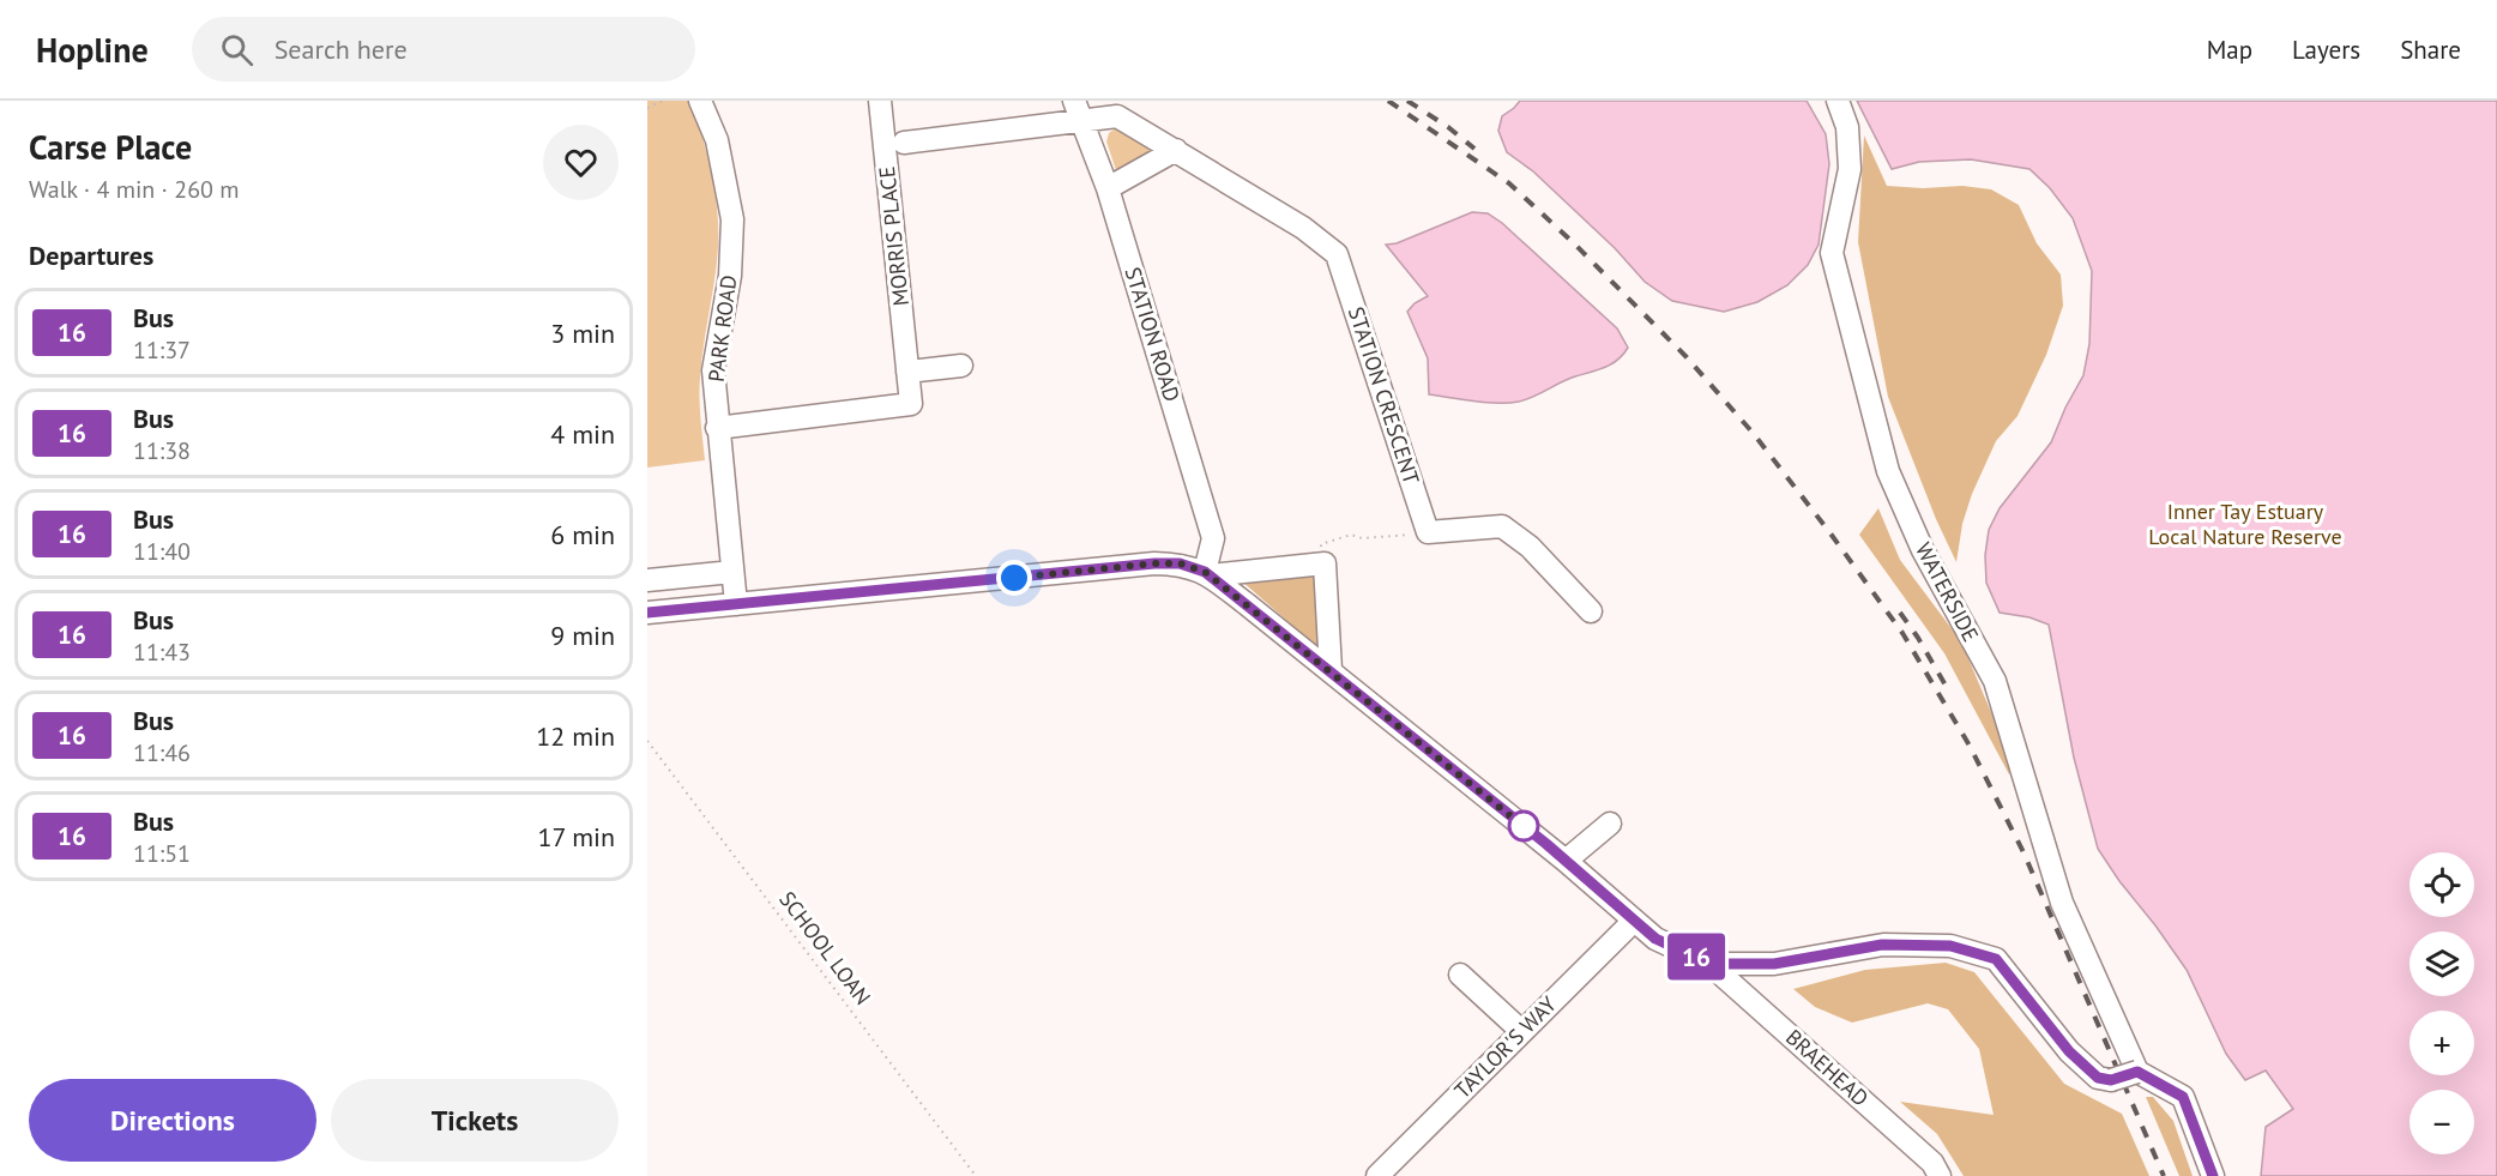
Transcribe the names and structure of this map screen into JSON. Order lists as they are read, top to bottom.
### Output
{
  "streets": {
    "street": [
      "MORRIS PLACE",
      "PARK ROAD",
      "STATION ROAD",
      "STATION CRESCENT",
      "WATERSIDE",
      "TAYLOR'S WAY",
      "BRAEHEAD"
    ],
    "path": ["SCHOOL LOAN"]
  },
  "crossings": [
    ["MORRIS PLACE", "PARK ROAD"],
    ["STATION ROAD", "STATION CRESCENT"]
  ],
  "parks": ["Inner Tay Estuary Local Nature Reserve"],
  "lines": ["bus line 16"],
  "page": {
    "header": "Hopline",
    "search": "Search here",
    "nav": ["Map", "Layers", "Share"],
    "heading": [
      ["Carse Place", "Walk · 4 min · 260 m"],
      "Departures"
    ],
    "on_map": "16",
    "list": [
      {
        "mark": "16",
        "name": "Bus",
        "note": "11:37",
        "value": "3 min"
      },
      {
        "mark": "16",
        "name": "Bus",
        "note": "11:38",
        "value": "4 min"
      },
      {
        "mark": "16",
        "name": "Bus",
        "note": "11:40",
        "value": "6 min"
      },
      {
        "mark": "16",
        "name": "Bus",
        "note": "11:43",
        "value": "9 min"
      },
      {
        "mark": "16",
        "name": "Bus",
        "note": "11:46",
        "value": "12 min"
      },
      {
        "mark": "16",
        "name": "Bus",
        "note": "11:51",
        "value": "17 min"
      }
    ],
    "map_buttons": ["+", "−"],
    "buttons": ["Directions", "Tickets"]
  }
}
